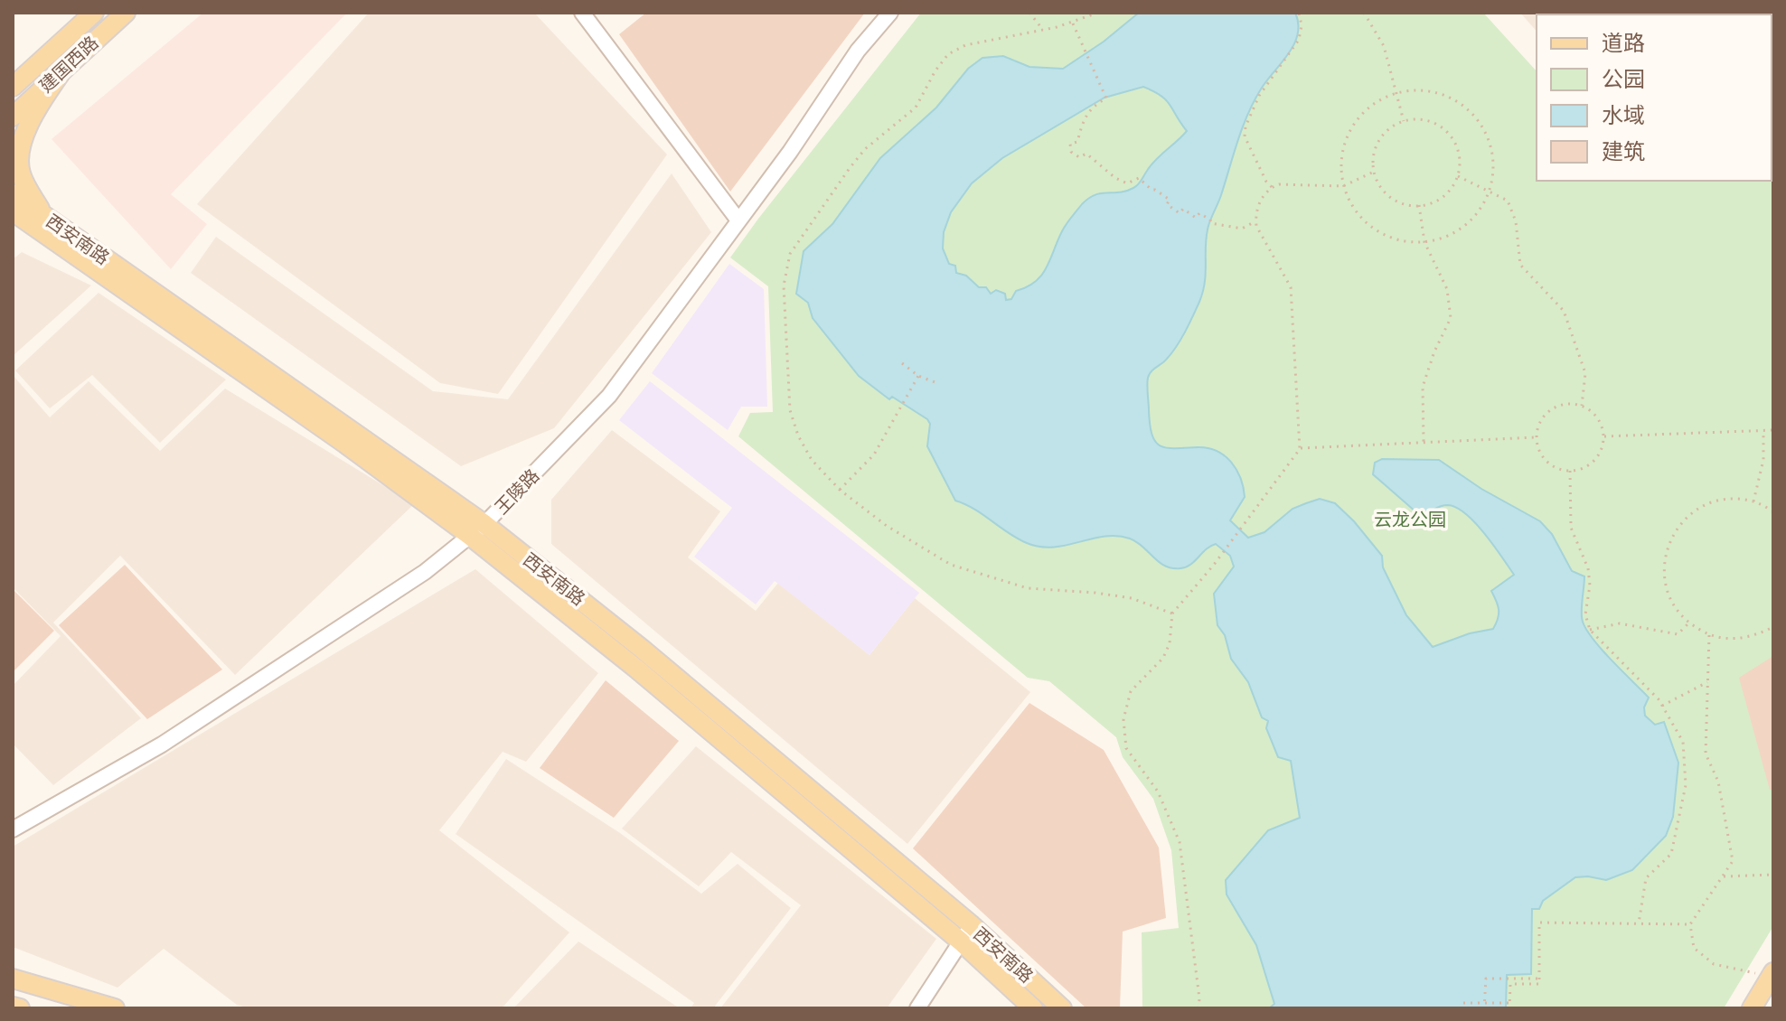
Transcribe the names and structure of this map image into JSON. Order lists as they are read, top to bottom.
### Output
{
  "streets": {
    "main road": ["建国西路", "西安南路"],
    "street": ["王陵路"]
  },
  "crossings": [
    ["西安南路", "王陵路"]
  ],
  "parks": ["云龙公园"],
  "legend": [
    "道路",
    "公园",
    "水域",
    "建筑"
  ]
}
